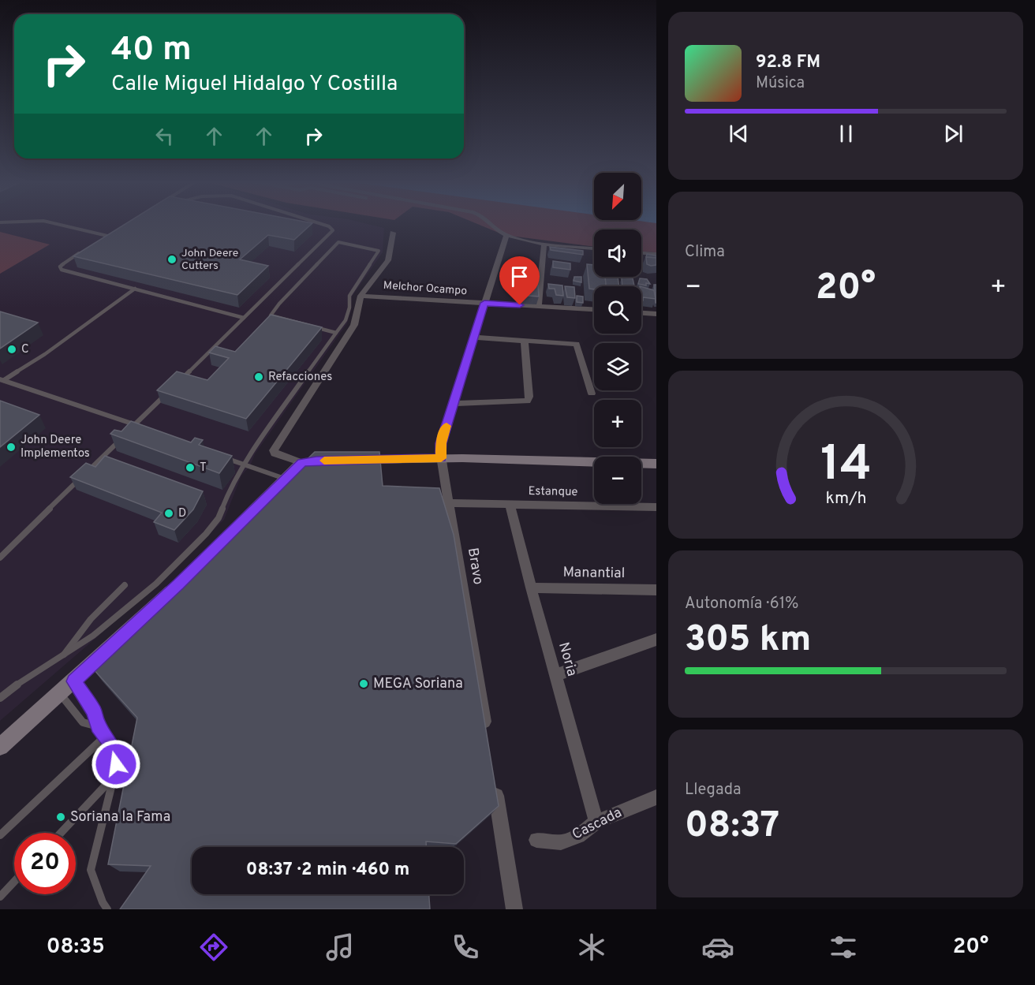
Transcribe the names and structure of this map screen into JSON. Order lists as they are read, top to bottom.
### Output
{
  "streets": {
    "street": [
      "Melchor Ocampo",
      "Estanque",
      "Bravo",
      "Manantial",
      "Noria",
      "Cascada"
    ]
  },
  "crossings": [
    ["Melchor Ocampo", "Bravo"],
    ["Estanque", "Bravo"],
    ["Estanque", "Noria"],
    ["Manantial", "Noria"],
    ["Noria", "Cascada"]
  ],
  "places": [
    "John Deere Cutters",
    "C",
    "Refacciones",
    "John Deere Implementos",
    "T",
    "D",
    "MEGA Soriana",
    "Soriana la Fama"
  ],
  "north": "bottom left",
  "page": {
    "turn": ["40 m", "Calle Miguel Hidalgo Y Costilla"],
    "song": ["92.8 FM", "Música"],
    "map_buttons": ["+", "−"],
    "tile": [
      "Clima",
      ["Autonomía · 61%", "305 km"],
      ["Llegada", "08:37"]
    ],
    "heat": ["−", "20°", "+"],
    "limit": "20",
    "trip": "08:37 · 2 min · 460 m",
    "tabs": ["08:35", "20°"],
    "gauge": ["14", "km/h"]
  }
}
